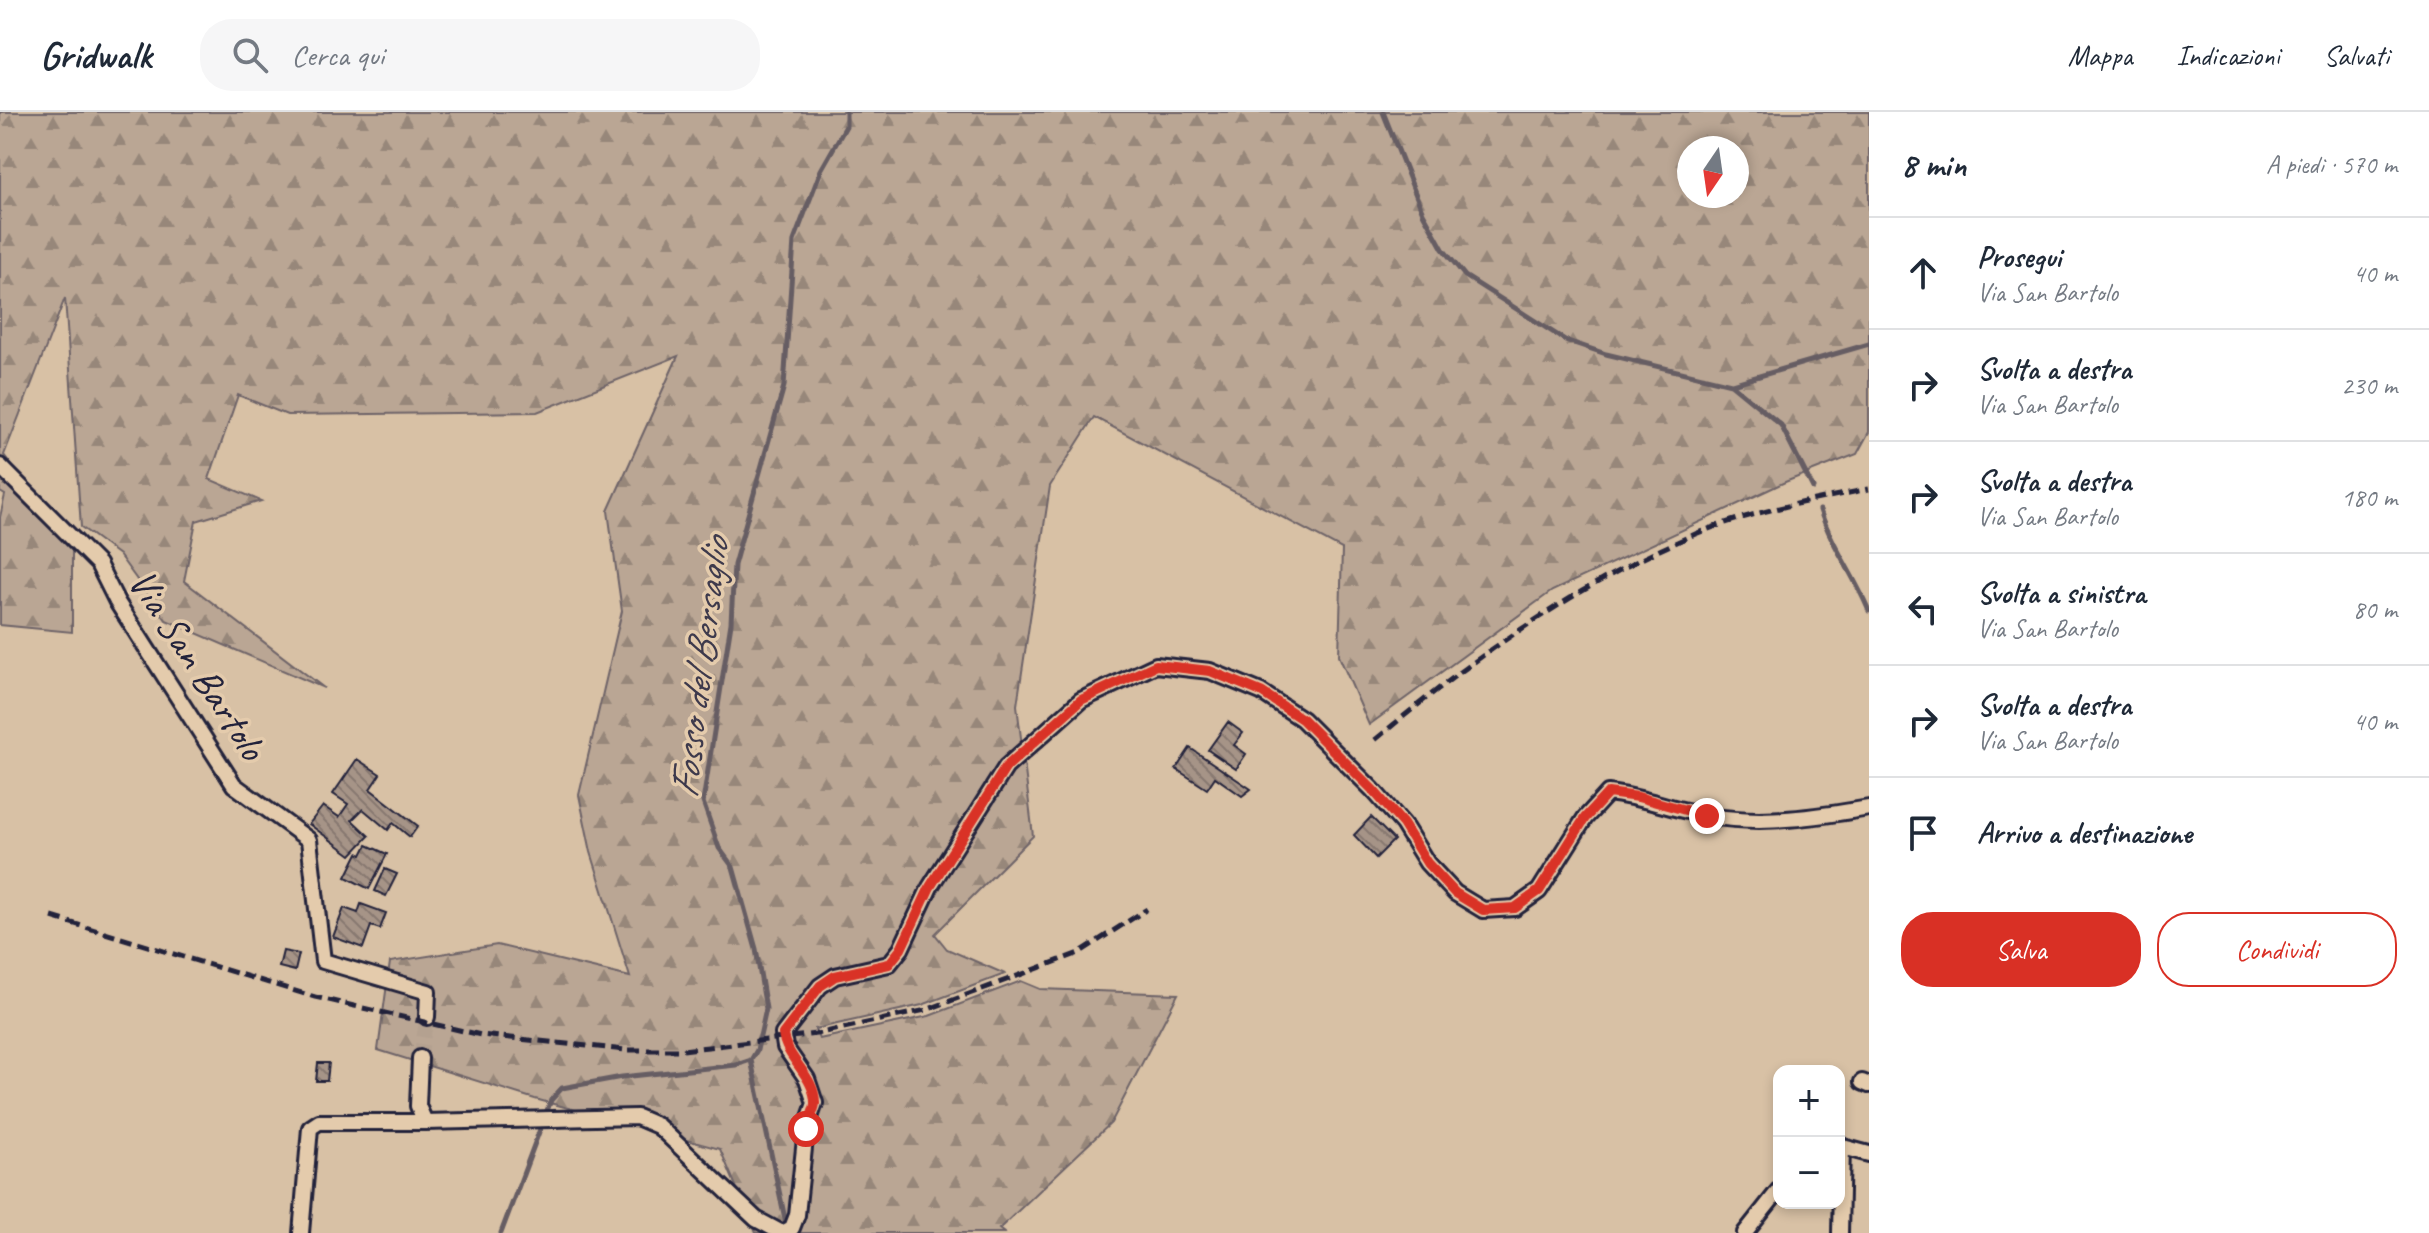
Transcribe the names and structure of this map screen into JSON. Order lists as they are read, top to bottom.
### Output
{
  "streets": {
    "street": ["Via San Bartolo"]
  },
  "water": ["Fosso del Bersaglio"],
  "north": "bottom",
  "page": {
    "header": "Gridwalk",
    "search": "Cerca qui",
    "nav": ["Mappa", "Indicazioni", "Salvati"],
    "heading": ["8 min", "A piedi · 570 m"],
    "list": [
      ["Prosegui", "Via San Bartolo", "40 m"],
      ["Svolta a destra", "Via San Bartolo", "230 m"],
      ["Svolta a destra", "Via San Bartolo", "180 m"],
      ["Svolta a sinistra", "Via San Bartolo", "80 m"],
      ["Svolta a destra", "Via San Bartolo", "40 m"],
      "Arrivo a destinazione"
    ],
    "buttons": ["Salva", "Condividi"],
    "map_buttons": ["+", "−"]
  }
}
